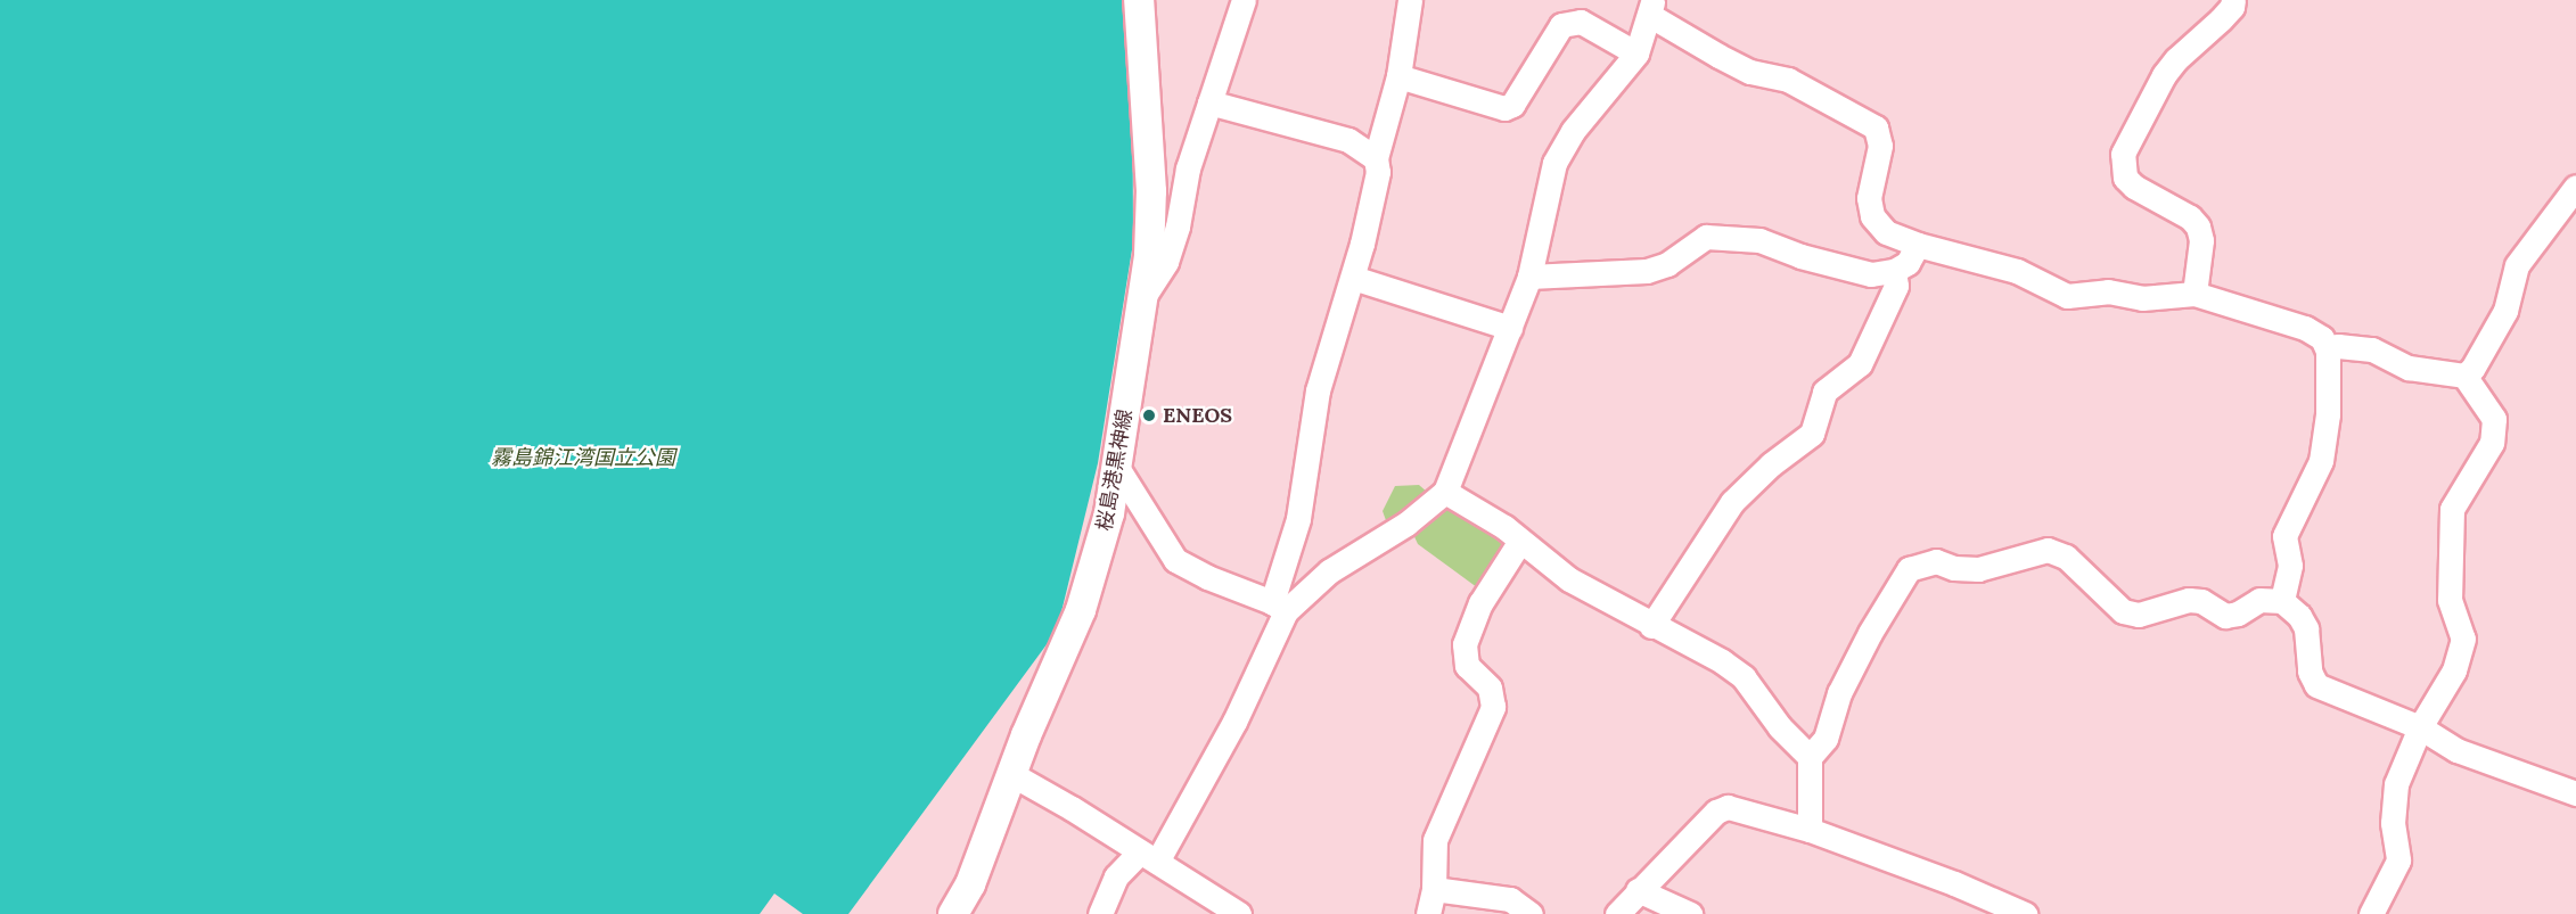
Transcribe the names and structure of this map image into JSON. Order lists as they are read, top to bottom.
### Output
{
  "streets": {
    "main road": ["桜島港黒神線"]
  },
  "parks": ["霧島錦江湾国立公園"],
  "places": ["ENEOS"]
}
